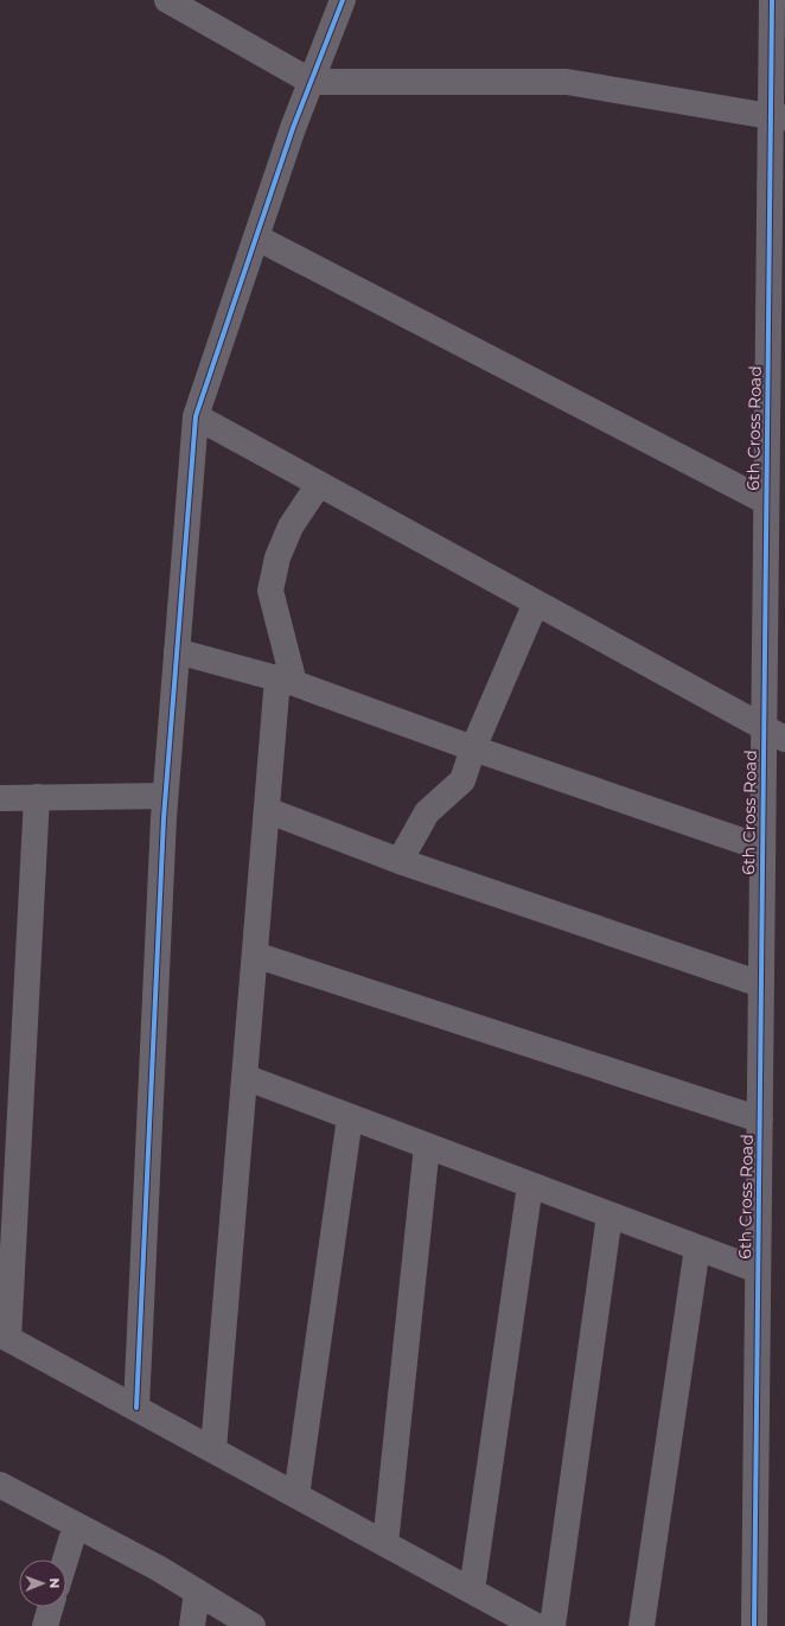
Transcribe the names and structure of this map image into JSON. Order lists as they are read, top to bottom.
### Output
{
  "streets": {
    "street": ["6th Cross Road"]
  },
  "north": "right"
}
